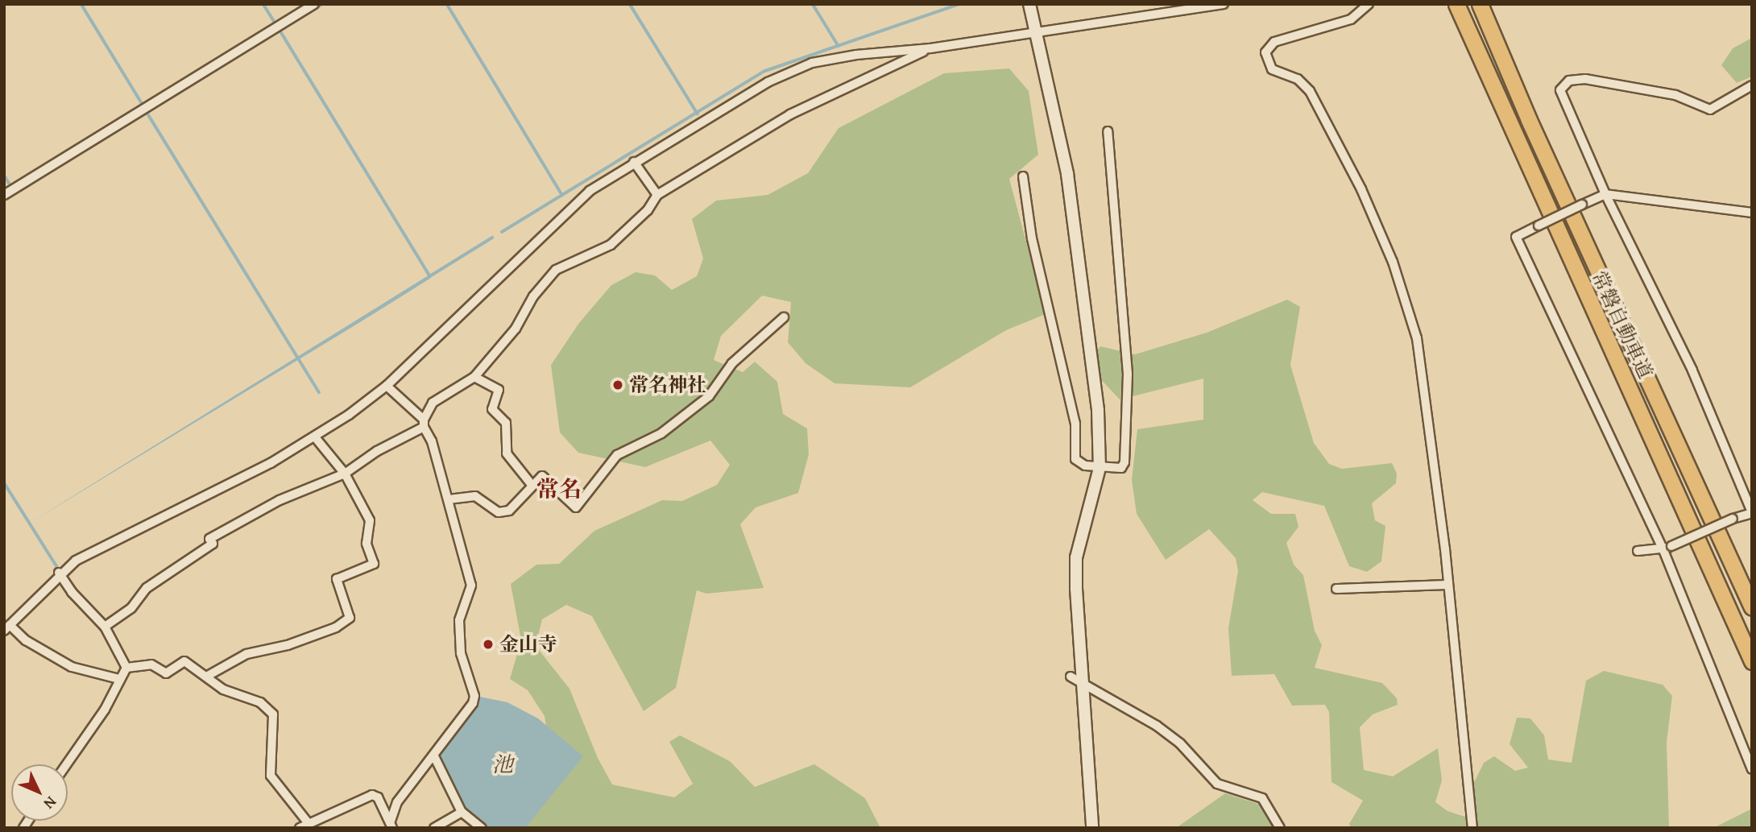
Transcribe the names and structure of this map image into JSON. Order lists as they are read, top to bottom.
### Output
{
  "streets": {
    "highway": ["常磐自動車道"]
  },
  "districts": ["常名"],
  "water": ["池"],
  "places": ["常名神社", "金山寺"],
  "north": "bottom right"
}
